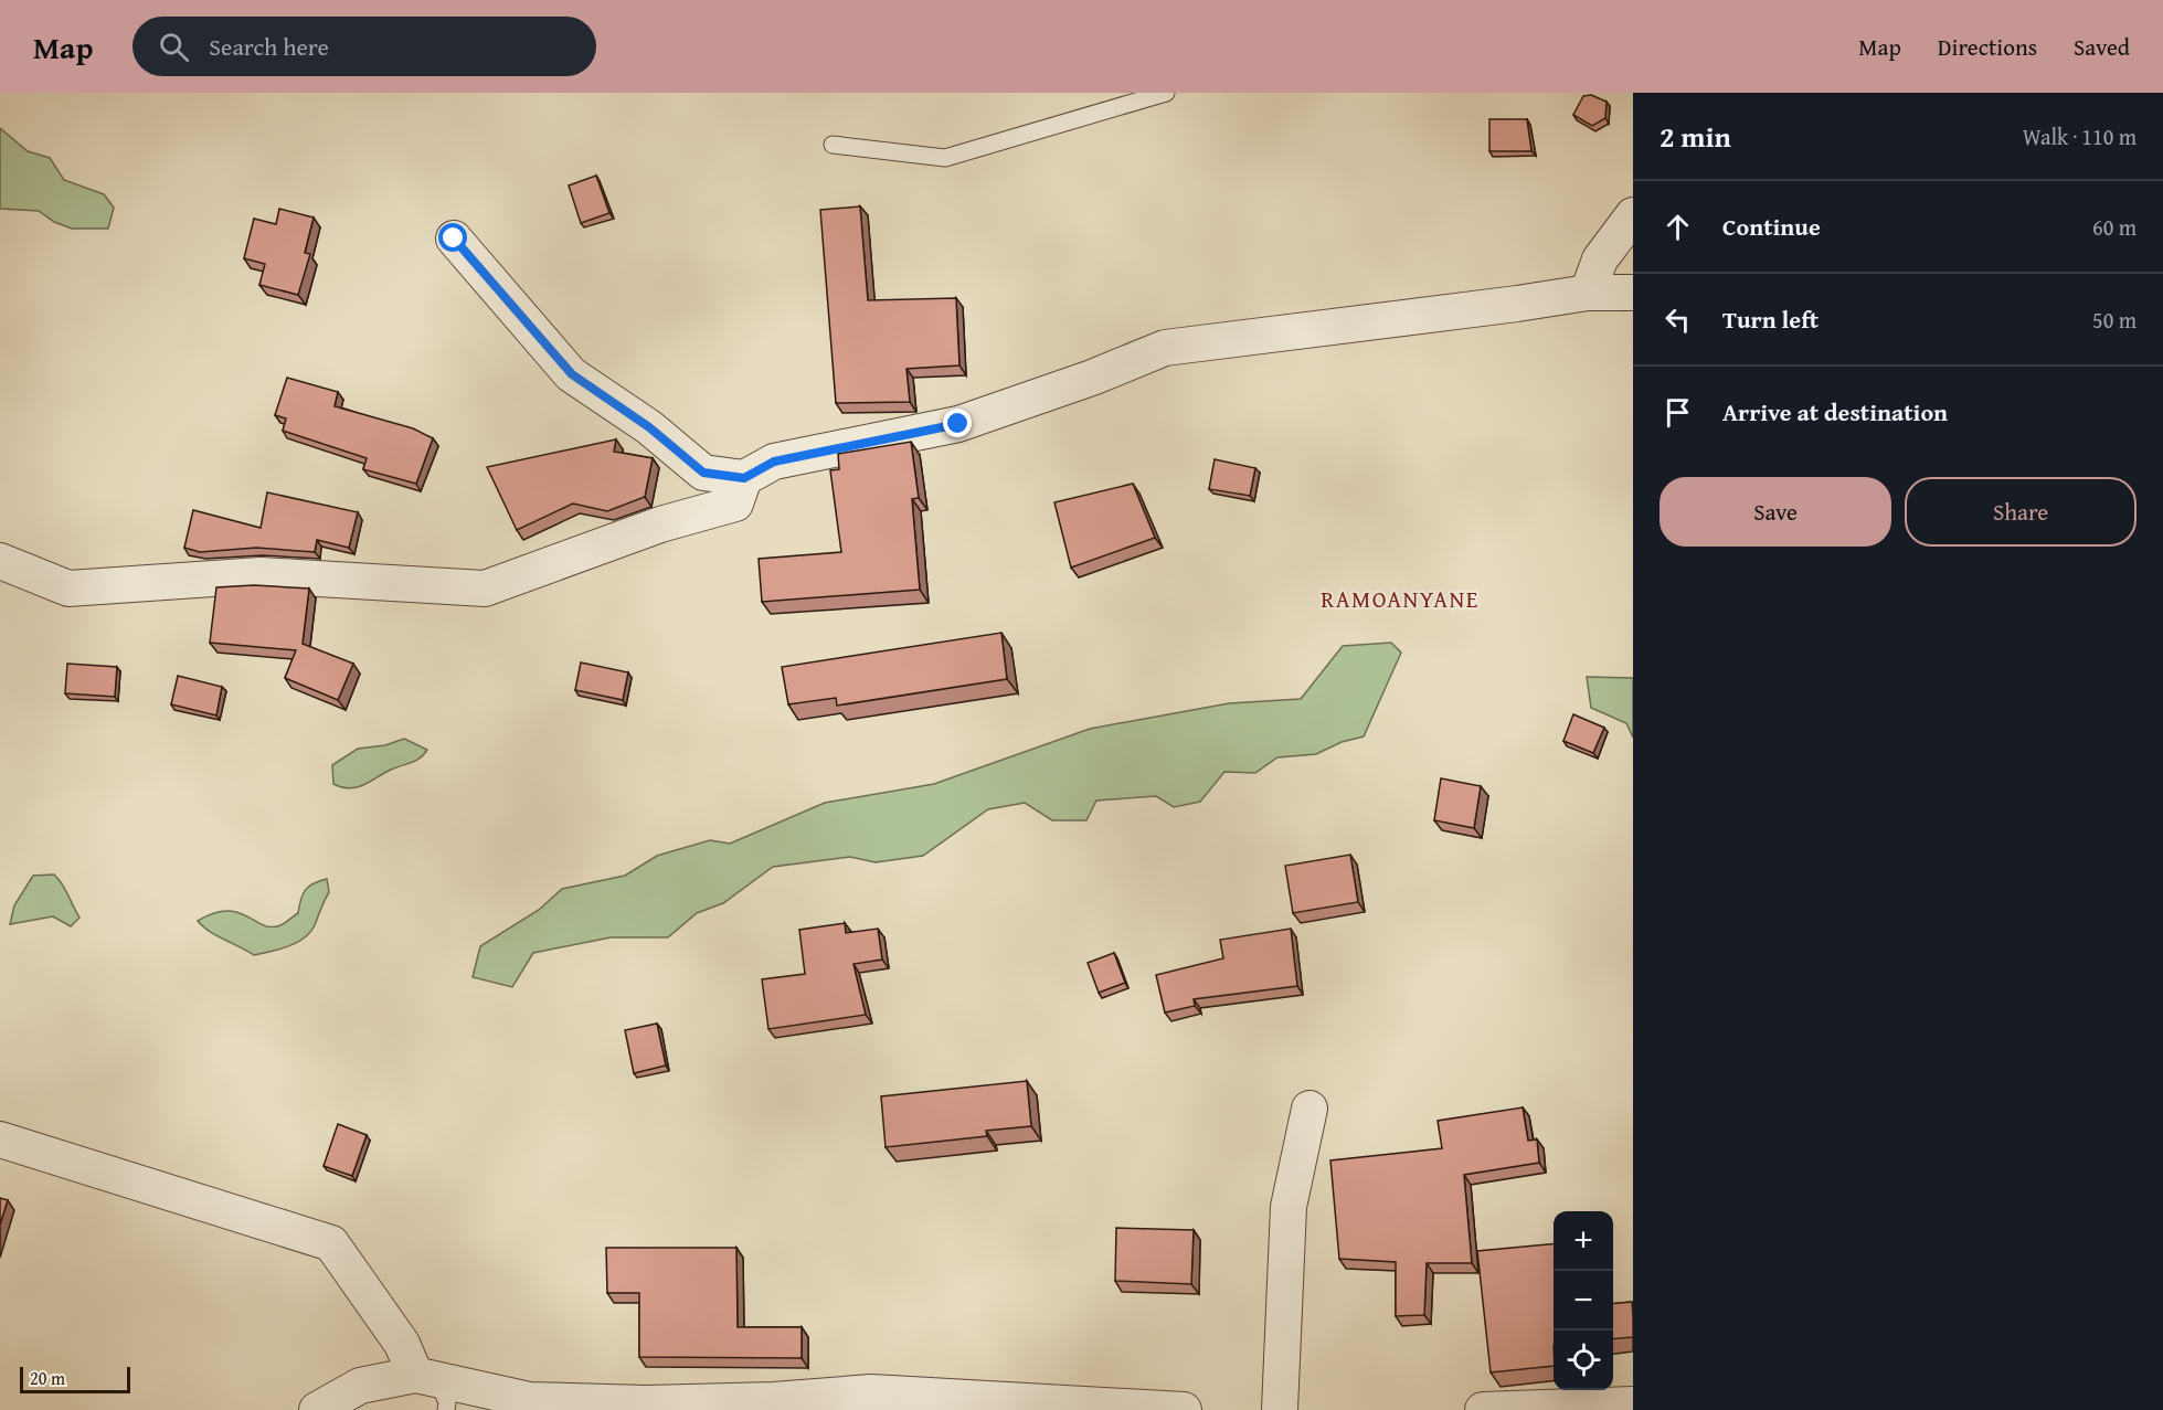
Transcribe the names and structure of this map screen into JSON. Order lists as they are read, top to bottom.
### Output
{
  "districts": ["RAMOANYANE"],
  "scale_bar": "20 m",
  "page": {
    "header": "Map",
    "search": "Search here",
    "nav": ["Map", "Directions", "Saved"],
    "heading": ["2 min", "Walk · 110 m"],
    "list": [
      ["Continue", "60 m"],
      ["Turn left", "50 m"],
      "Arrive at destination"
    ],
    "buttons": ["Save", "Share"],
    "map_buttons": ["+", "−"],
    "scale": "20 m"
  }
}
